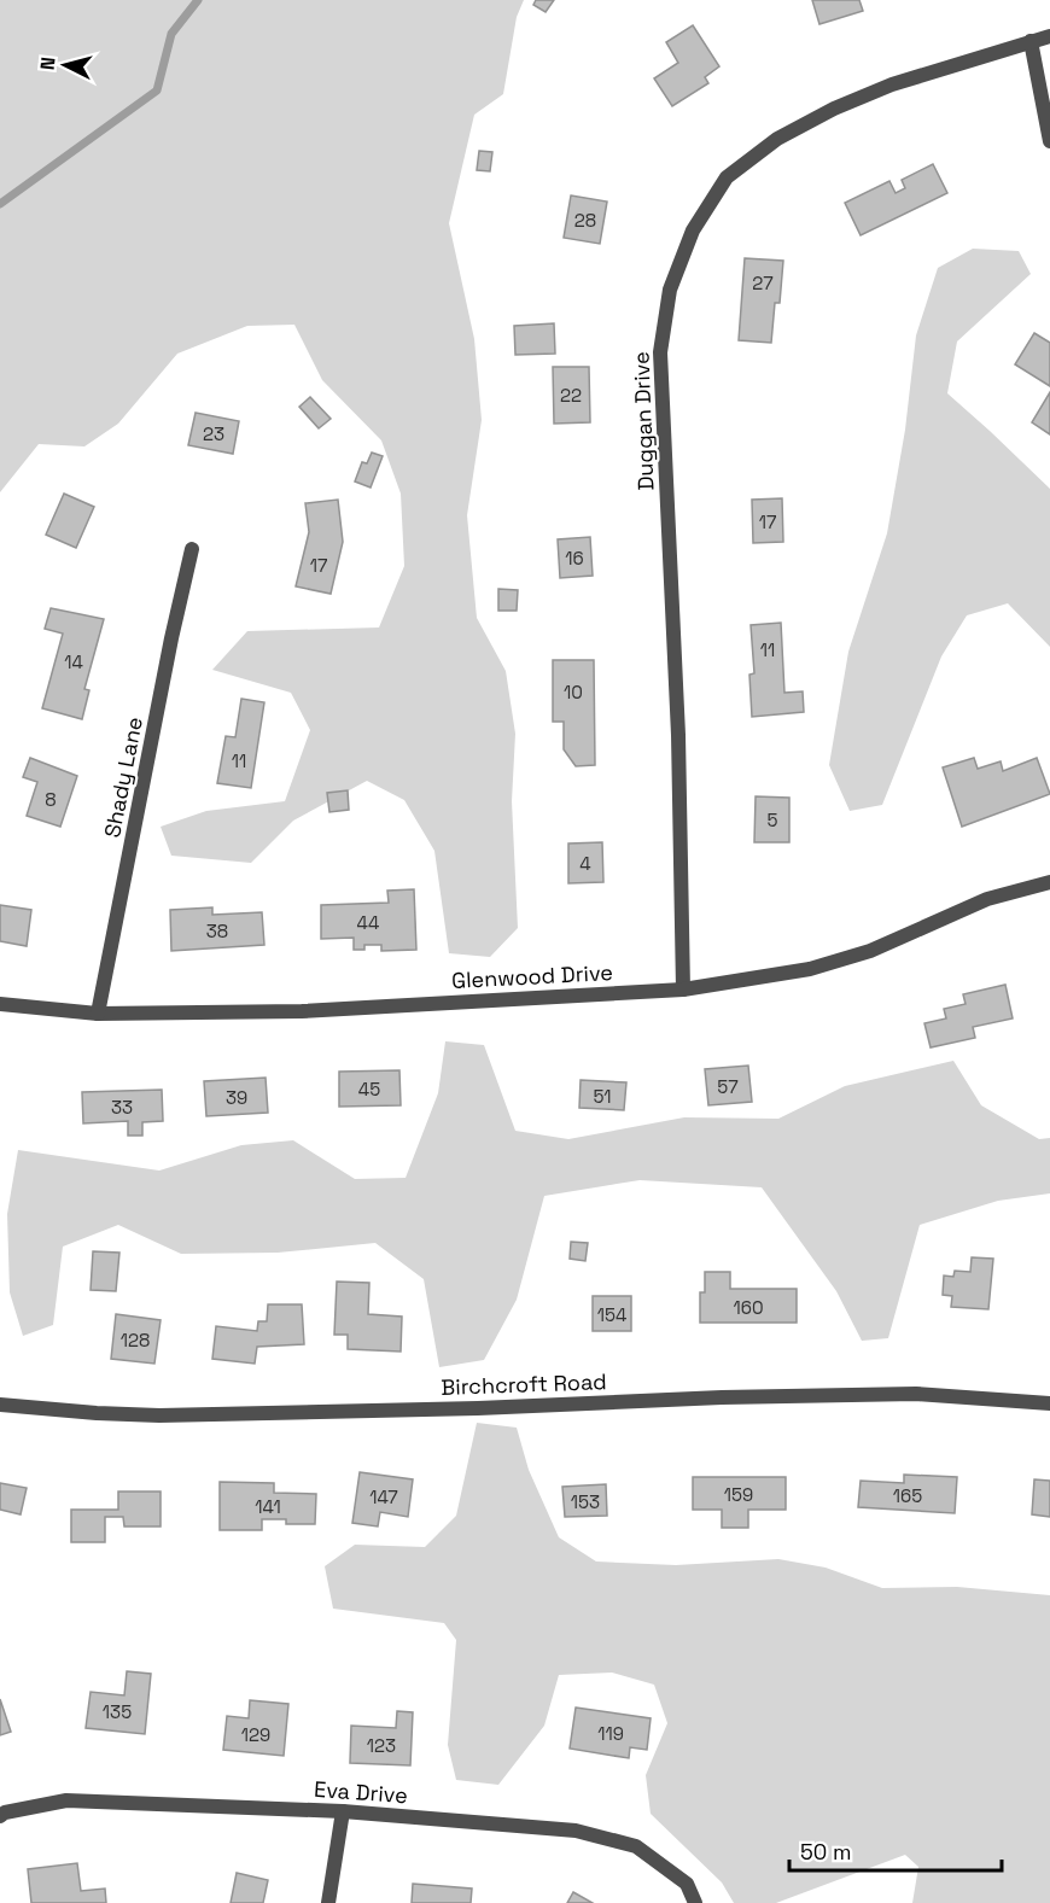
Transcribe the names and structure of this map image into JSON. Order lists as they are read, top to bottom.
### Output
{
  "streets": {
    "street": [
      "Duggan Drive",
      "Shady Lane",
      "Glenwood Drive",
      "Birchcroft Road",
      "Eva Drive"
    ]
  },
  "crossings": [
    ["Duggan Drive", "Glenwood Drive"],
    ["Shady Lane", "Glenwood Drive"]
  ],
  "house_numbers": [
    "28",
    "27",
    "22",
    "23",
    "17",
    "16",
    "17",
    "11",
    "14",
    "10",
    "11",
    "8",
    "5",
    "4",
    "44",
    "38",
    "57",
    "45",
    "51",
    "39",
    "33",
    "160",
    "154",
    "128",
    "159",
    "165",
    "147",
    "153",
    "141",
    "135",
    "119",
    "129",
    "123"
  ],
  "scale_bar": "50 m",
  "north": "left"
}
